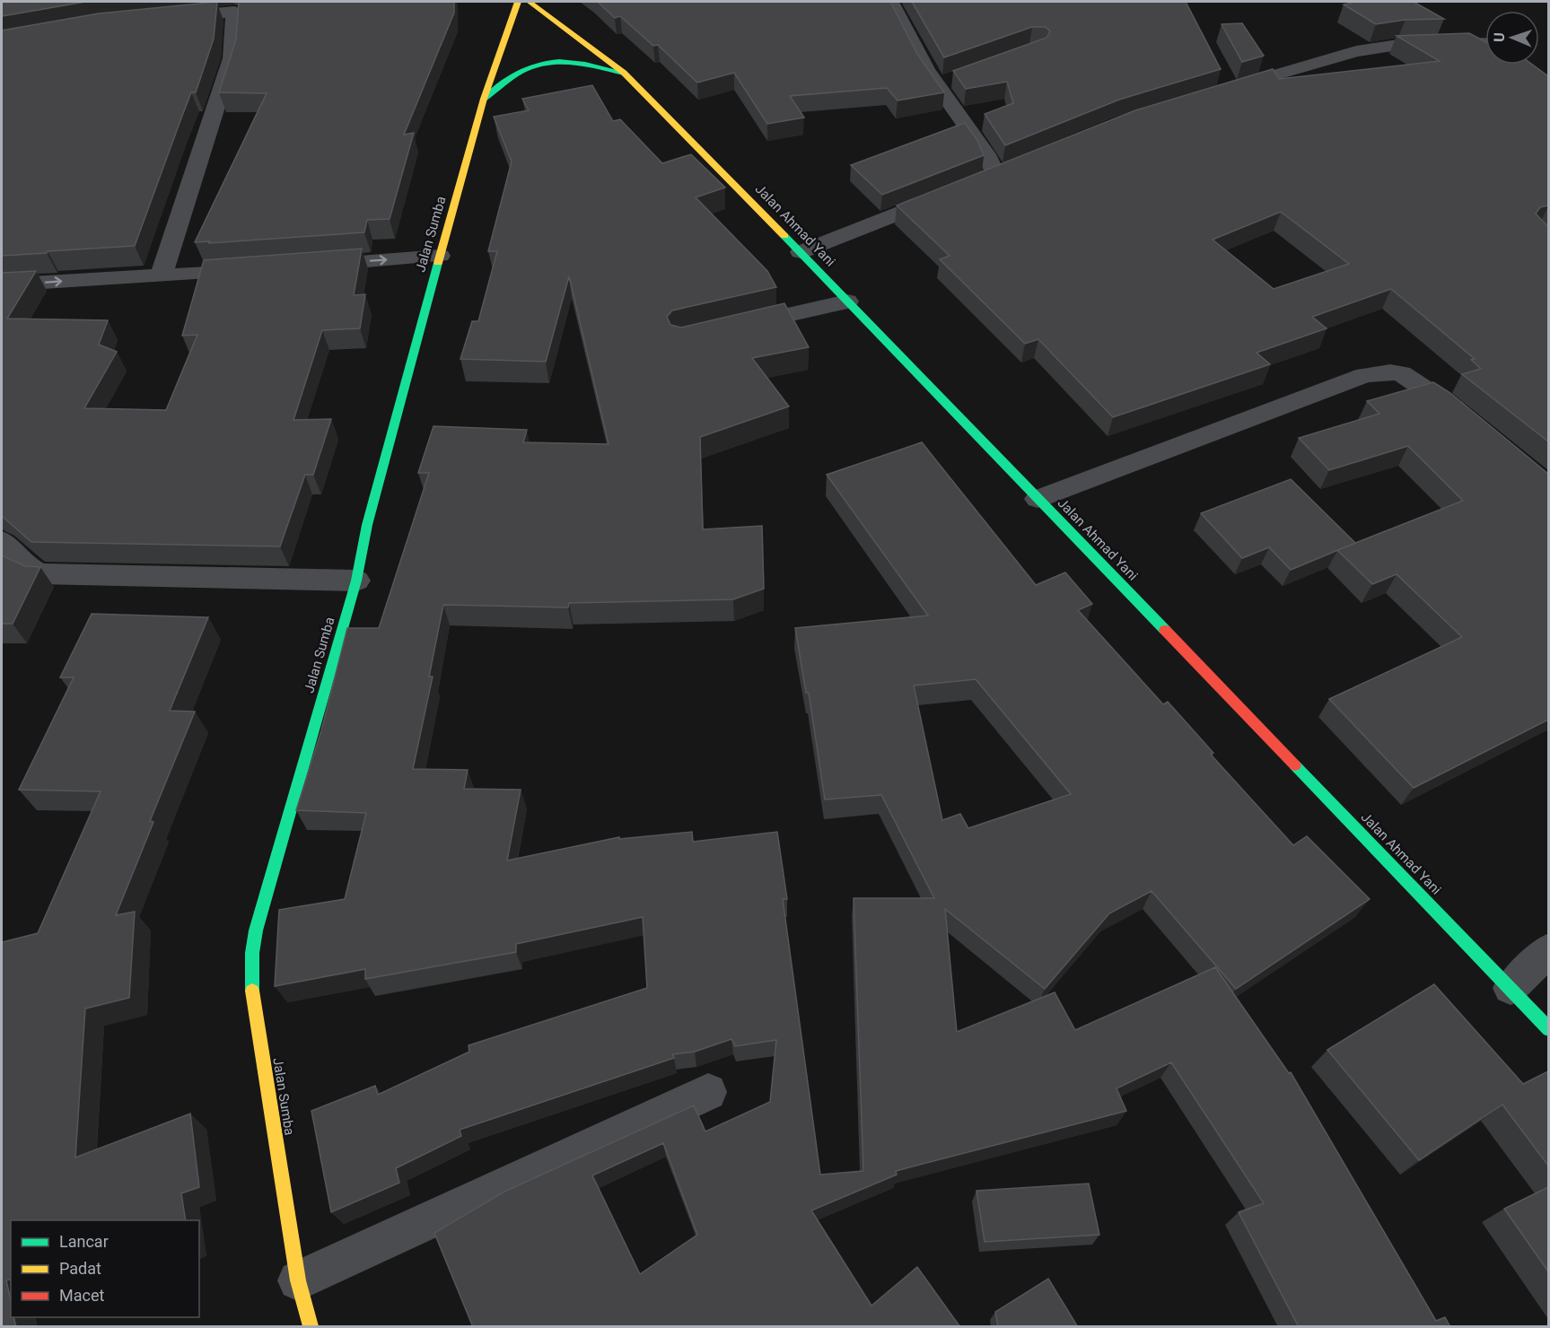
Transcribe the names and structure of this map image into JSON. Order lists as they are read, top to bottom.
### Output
{
  "streets": {
    "main road": ["Jalan Ahmad Yani", "Jalan Sumba"]
  },
  "legend": ["Lancar", "Padat", "Macet"],
  "north": "left"
}
